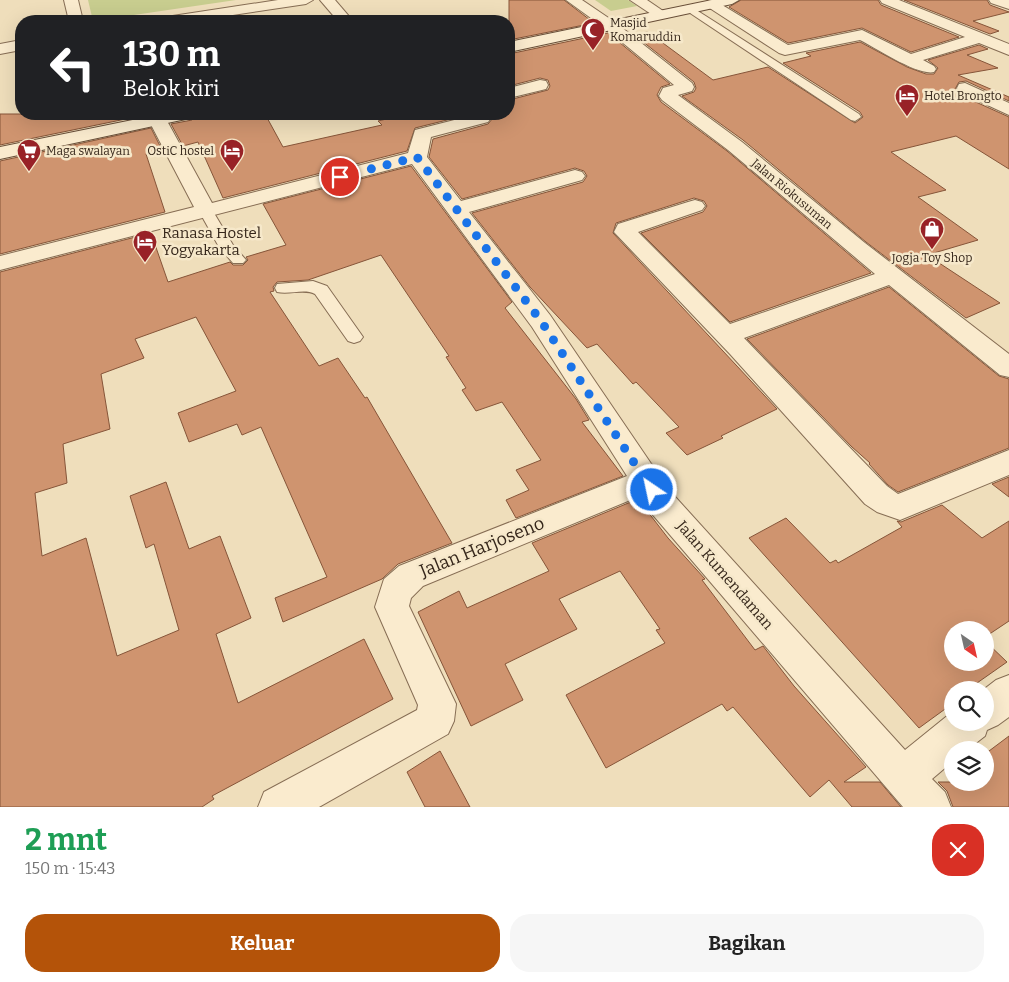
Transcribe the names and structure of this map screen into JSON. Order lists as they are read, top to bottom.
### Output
{
  "streets": {
    "street": ["Jalan Riokusuman", "Jalan Harjoseno", "Jalan Kumendaman"]
  },
  "crossings": [
    ["Jalan Harjoseno", "Jalan Kumendaman"]
  ],
  "places": {
    "mosque": ["Masjid Komaruddin"],
    "hotel": ["Hotel Brongto", "OstiC hostel", "Ranasa Hostel Yogyakarta"],
    "supermarket": ["Maga swalayan"],
    "shop": ["Jogja Toy Shop"]
  },
  "north": "bottom right",
  "page": {
    "turn": ["130 m", "Belok kiri"],
    "heading": ["2 mnt", "150 m · 15:43"],
    "buttons": ["Keluar", "Bagikan"]
  }
}
